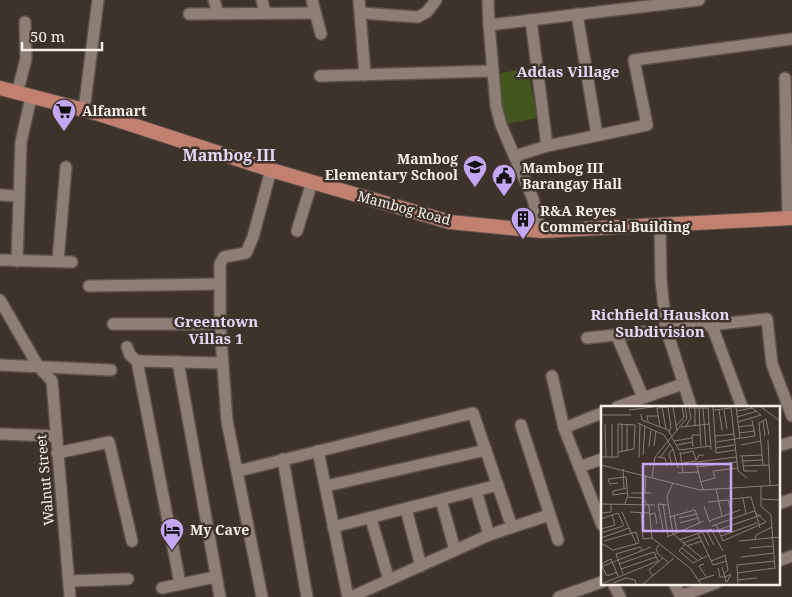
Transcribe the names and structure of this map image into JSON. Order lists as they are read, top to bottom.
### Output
{
  "streets": {
    "main road": ["Mambog Road"],
    "street": ["Walnut Street"]
  },
  "districts": [
    "Addas Village",
    "Mambog III",
    "Richfield Hauskon Subdivision",
    "Greentown Villas 1"
  ],
  "places": {
    "supermarket": ["Alfamart"],
    "school or university": ["Mambog Elementary School"],
    "public building": ["Mambog III Barangay Hall"],
    "building": ["R&A Reyes Commercial Building"],
    "hotel": ["My Cave"]
  },
  "scale_bar": "50 m"
}
